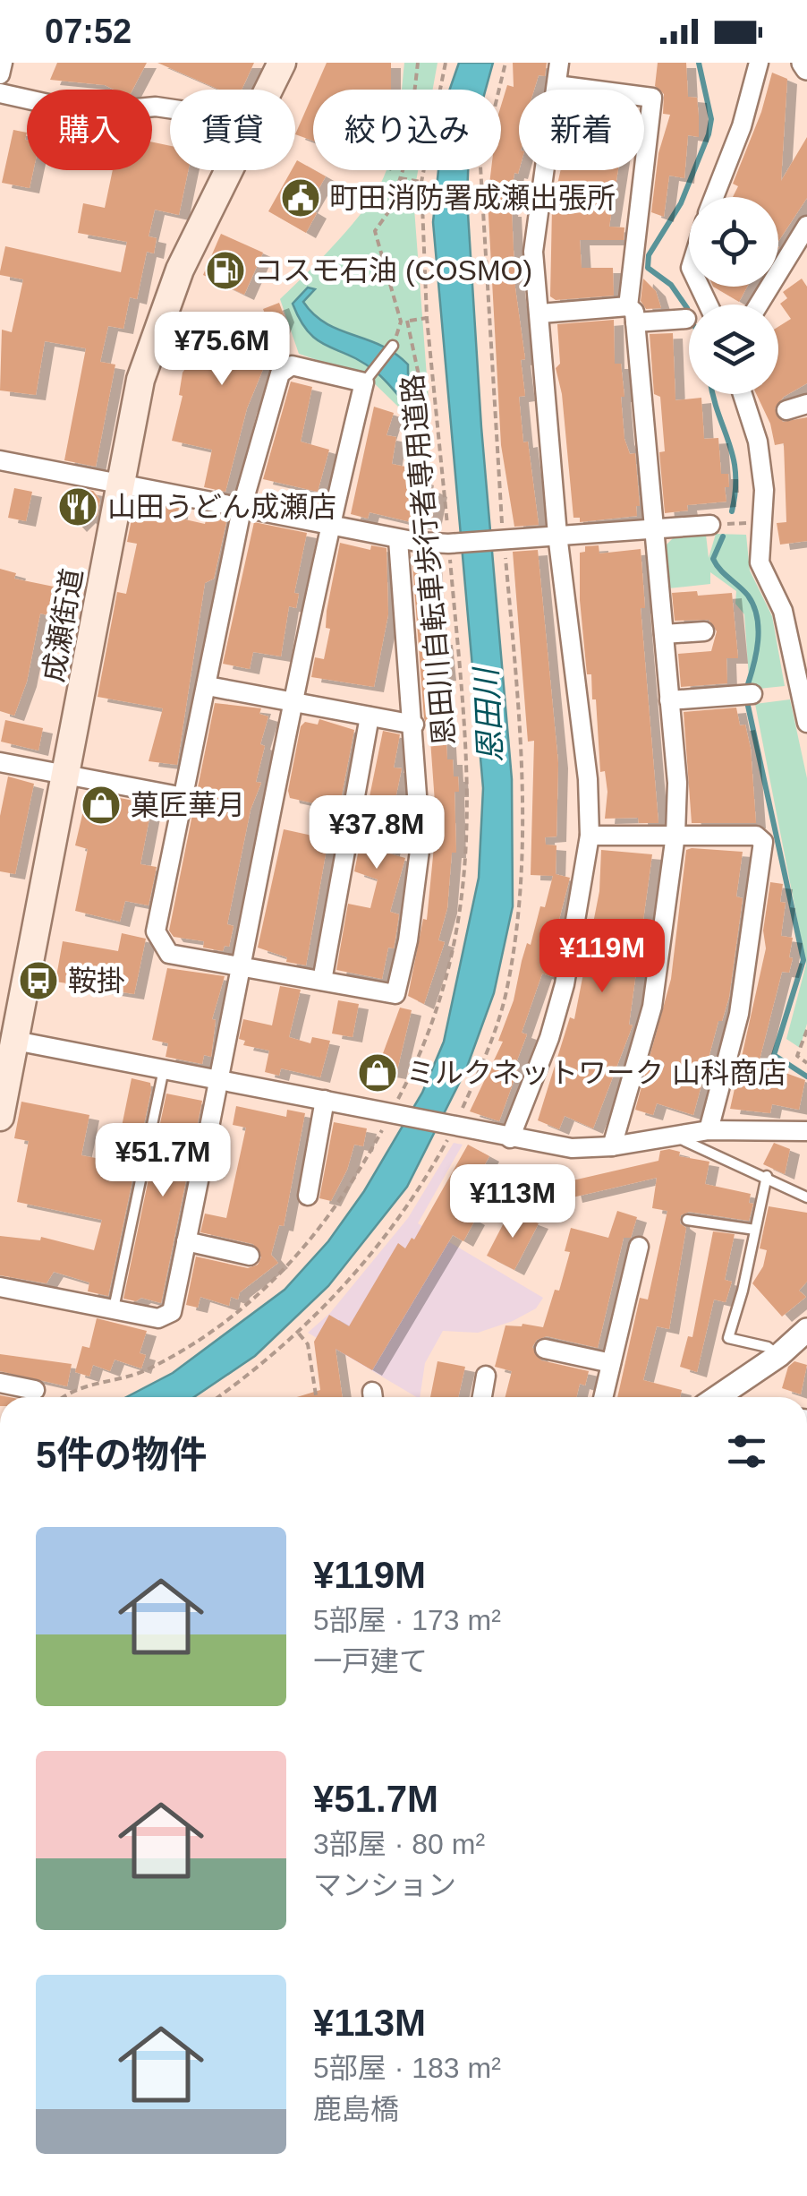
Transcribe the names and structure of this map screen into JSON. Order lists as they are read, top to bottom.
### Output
{
  "streets": {
    "main road": ["成瀬街道"],
    "path": ["恩田川自転車歩行者専用道路"]
  },
  "water": ["恩田川"],
  "places": {
    "public building": ["町田消防署成瀬出張所"],
    "fuel station": ["コスモ石油 (COSMO)"],
    "restaurant": ["山田うどん成瀬店"],
    "shop": ["菓匠華月", "ミルクネットワーク 山科商店"],
    "bus stop": ["鞍掛"]
  },
  "page": {
    "status": "07:52",
    "chip": [
      "購入",
      "賃貸",
      "絞り込み",
      "新着"
    ],
    "price": [
      "¥75.6M",
      "¥37.8M",
      "¥119M",
      "¥51.7M",
      "¥113M"
    ],
    "heading": "5件の物件",
    "list": [
      {
        "name": "¥119M",
        "note": "5部屋 · 173 m² · 一戸建て"
      },
      {
        "name": "¥51.7M",
        "note": "3部屋 · 80 m² · マンション"
      },
      {
        "name": "¥113M",
        "note": "5部屋 · 183 m² · 鹿島橋"
      }
    ]
  }
}
